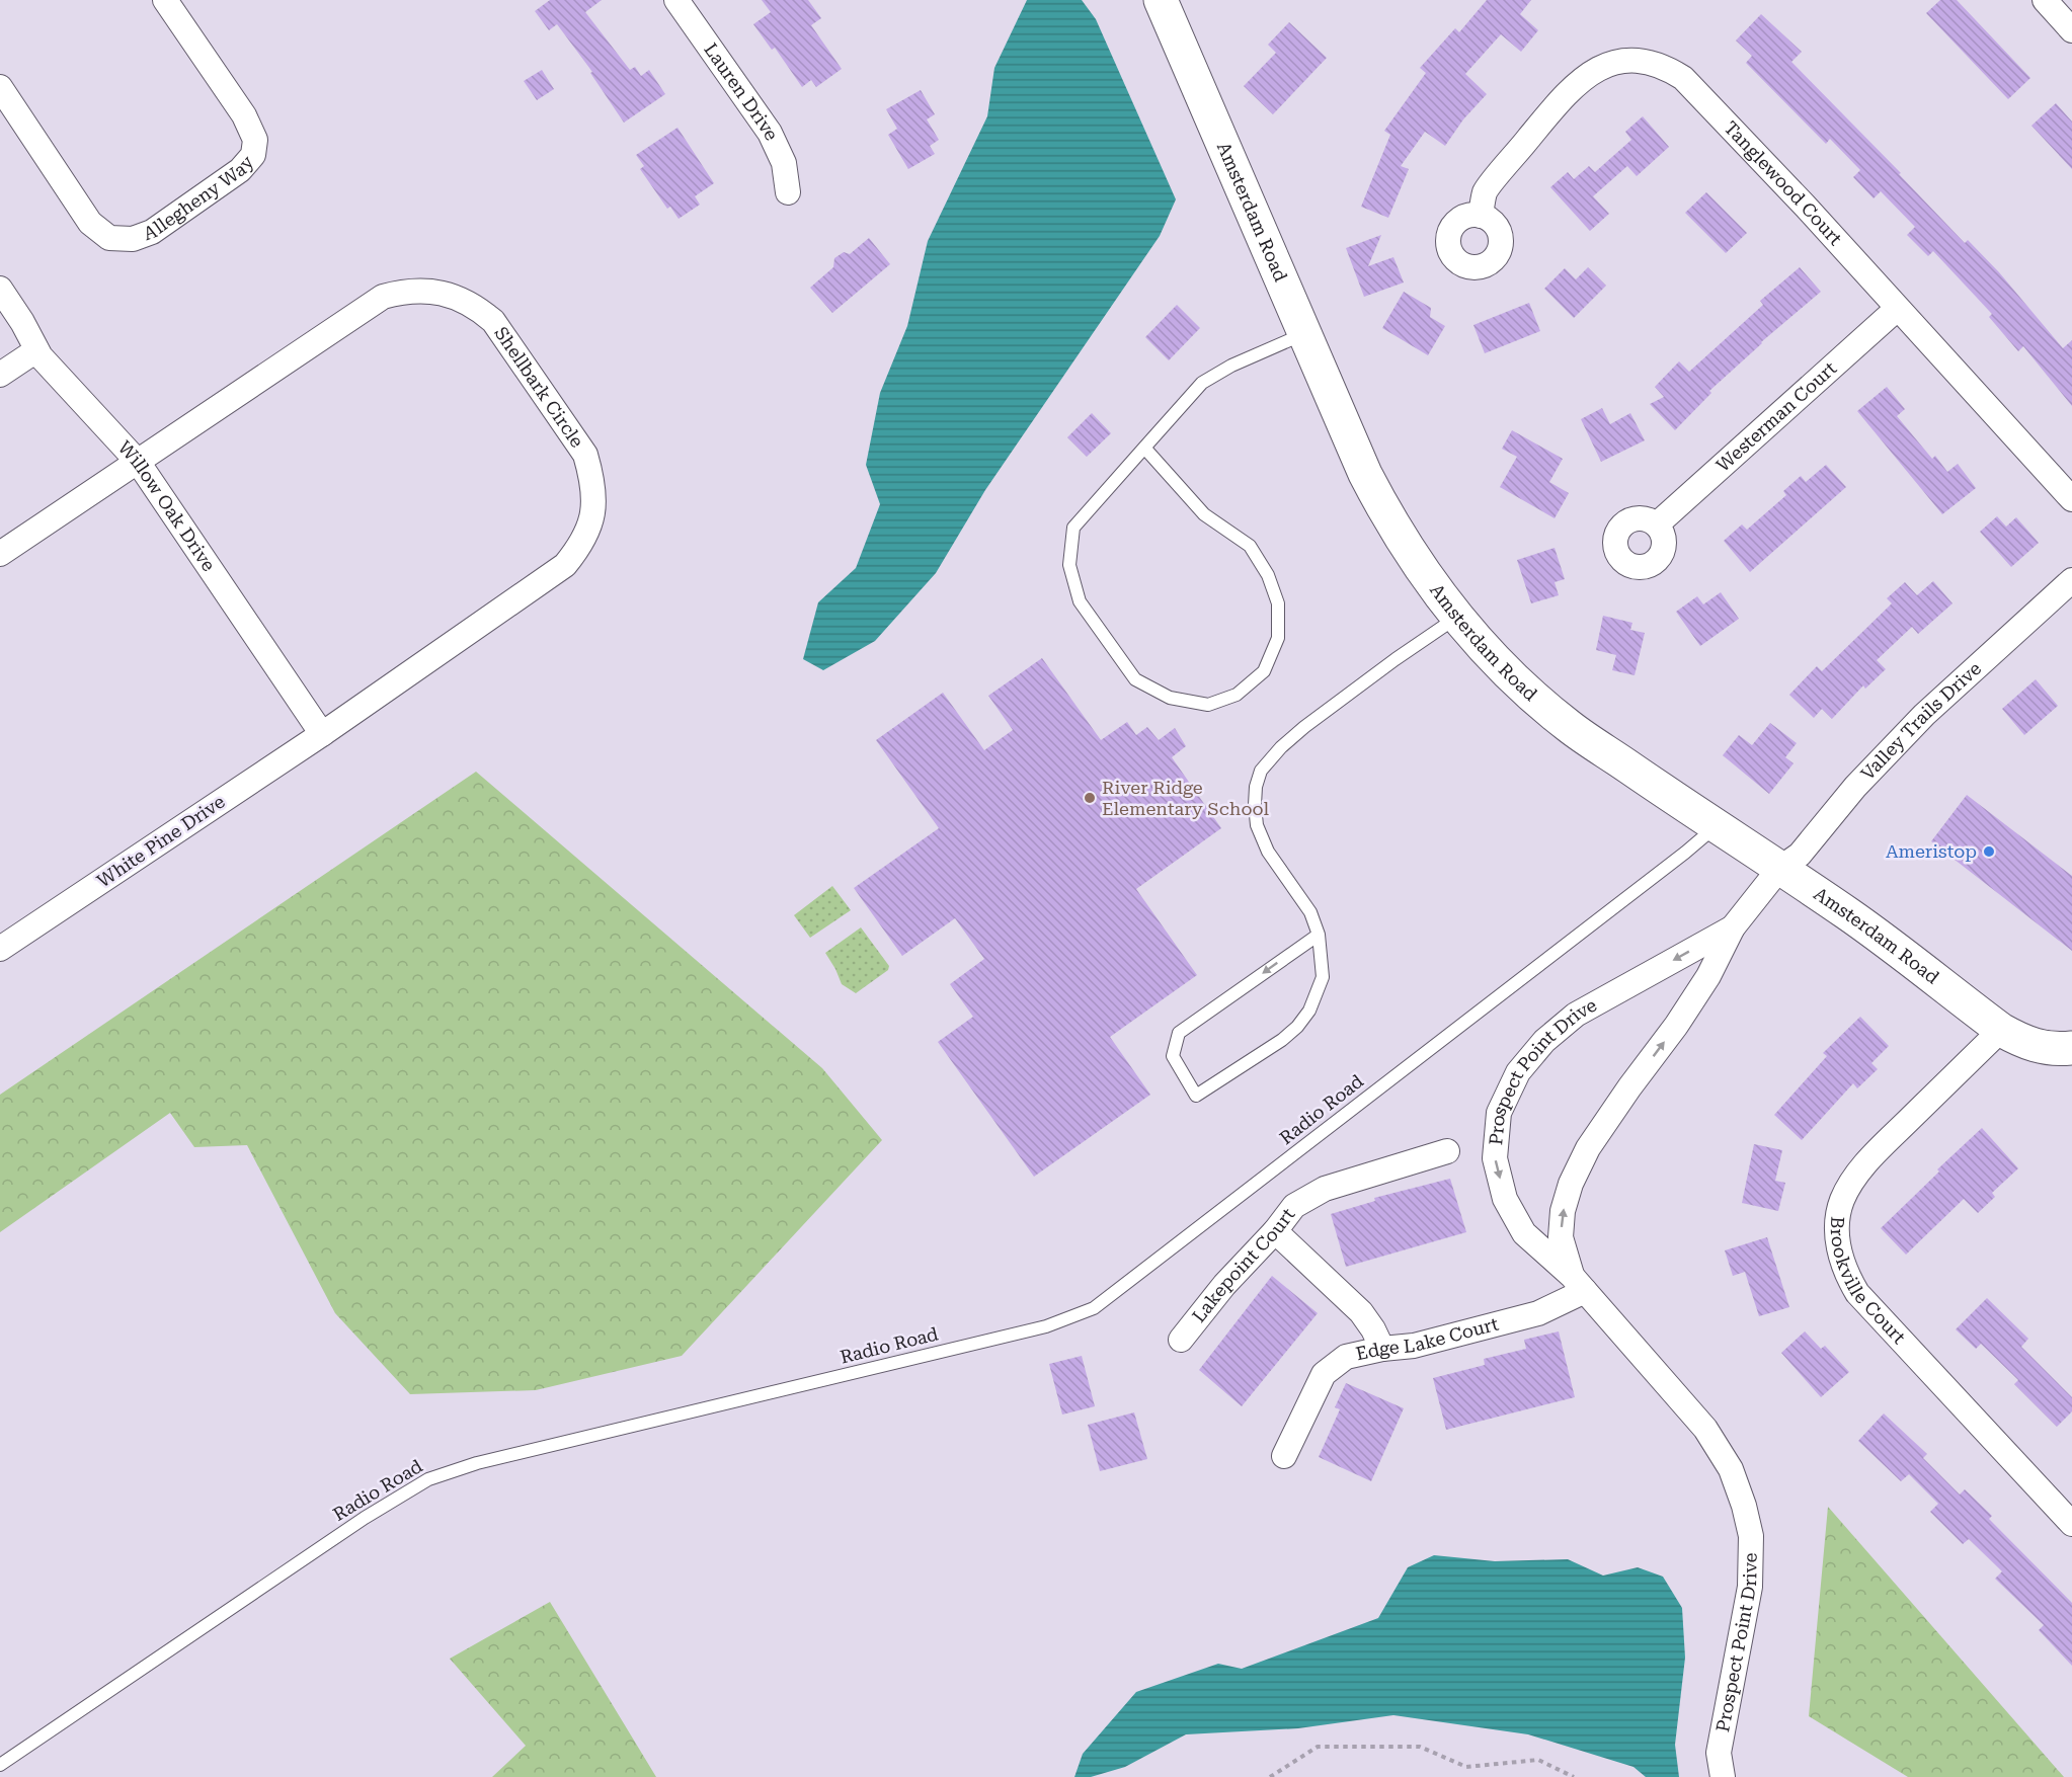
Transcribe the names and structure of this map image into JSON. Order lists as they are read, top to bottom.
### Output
{
  "streets": {
    "main road": ["Amsterdam Road"],
    "street": [
      "Lauren Drive",
      "Tanglewood Court",
      "Allegheny Way",
      "Shellbark Circle",
      "Westerman Court",
      "Willow Oak Drive",
      "Valley Trails Drive",
      "White Pine Drive",
      "Prospect Point Drive",
      "Lakepoint Court",
      "Brookville Court",
      "Edge Lake Court"
    ],
    "lane": ["Radio Road"]
  },
  "crossings": [
    ["Tanglewood Court", "Westerman Court"],
    ["Amsterdam Road", "Valley Trails Drive"],
    ["Amsterdam Road", "Prospect Point Drive"],
    ["Amsterdam Road", "Radio Road"],
    ["Amsterdam Road", "Brookville Court"],
    ["Shellbark Circle", "Willow Oak Drive"],
    ["Shellbark Circle", "White Pine Drive"],
    ["Willow Oak Drive", "White Pine Drive"],
    ["Valley Trails Drive", "Prospect Point Drive"],
    ["Prospect Point Drive", "Edge Lake Court"]
  ],
  "places": ["River Ridge Elementary School", "Ameristop"]
}
